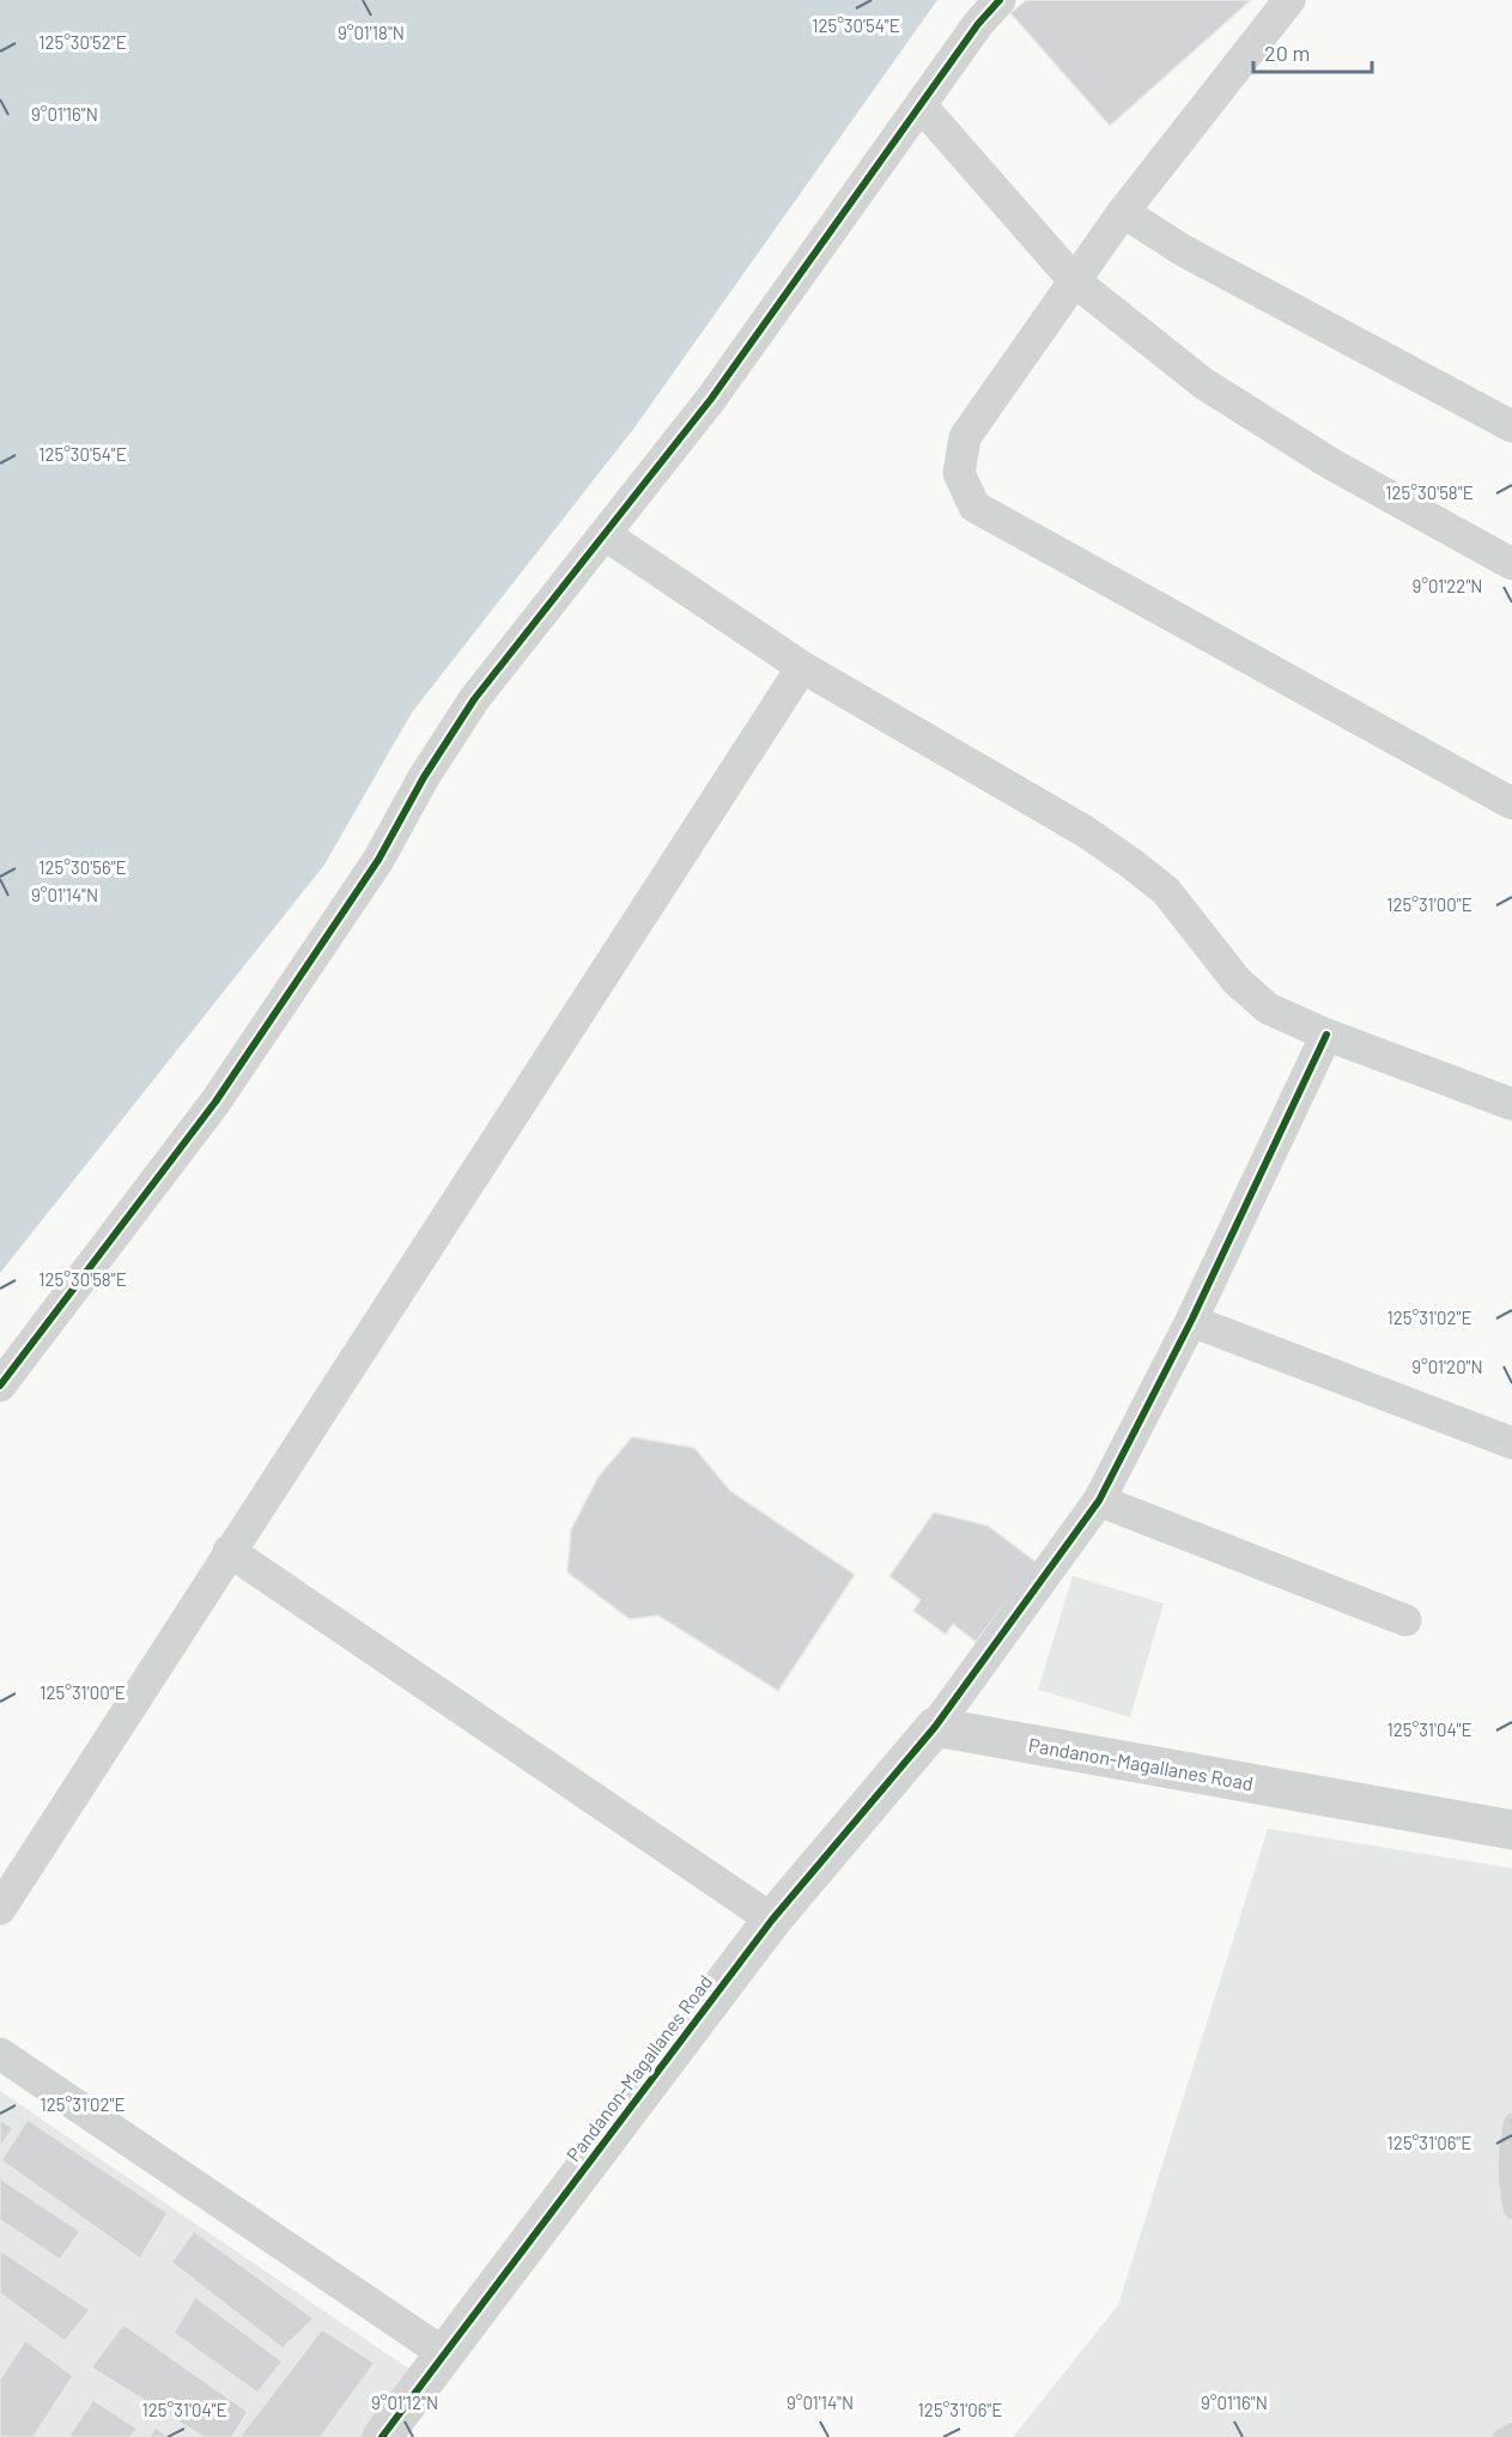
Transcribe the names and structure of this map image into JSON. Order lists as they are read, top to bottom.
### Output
{
  "streets": {
    "street": ["Pandanon-Magallanes Road"]
  },
  "scale_bar": "20 m",
  "coordinates": [
    "125°30'54\"E",
    "9°01'18\"N",
    "125°30'52\"E",
    "9°01'16\"N",
    "125°30'58\"E",
    "9°01'22\"N",
    "125°30'56\"E",
    "9°01'14\"N",
    "125°31'00\"E",
    "125°31'02\"E",
    "9°01'20\"N",
    "125°31'04\"E",
    "125°31'06\"E",
    "9°01'12\"N"
  ]
}
